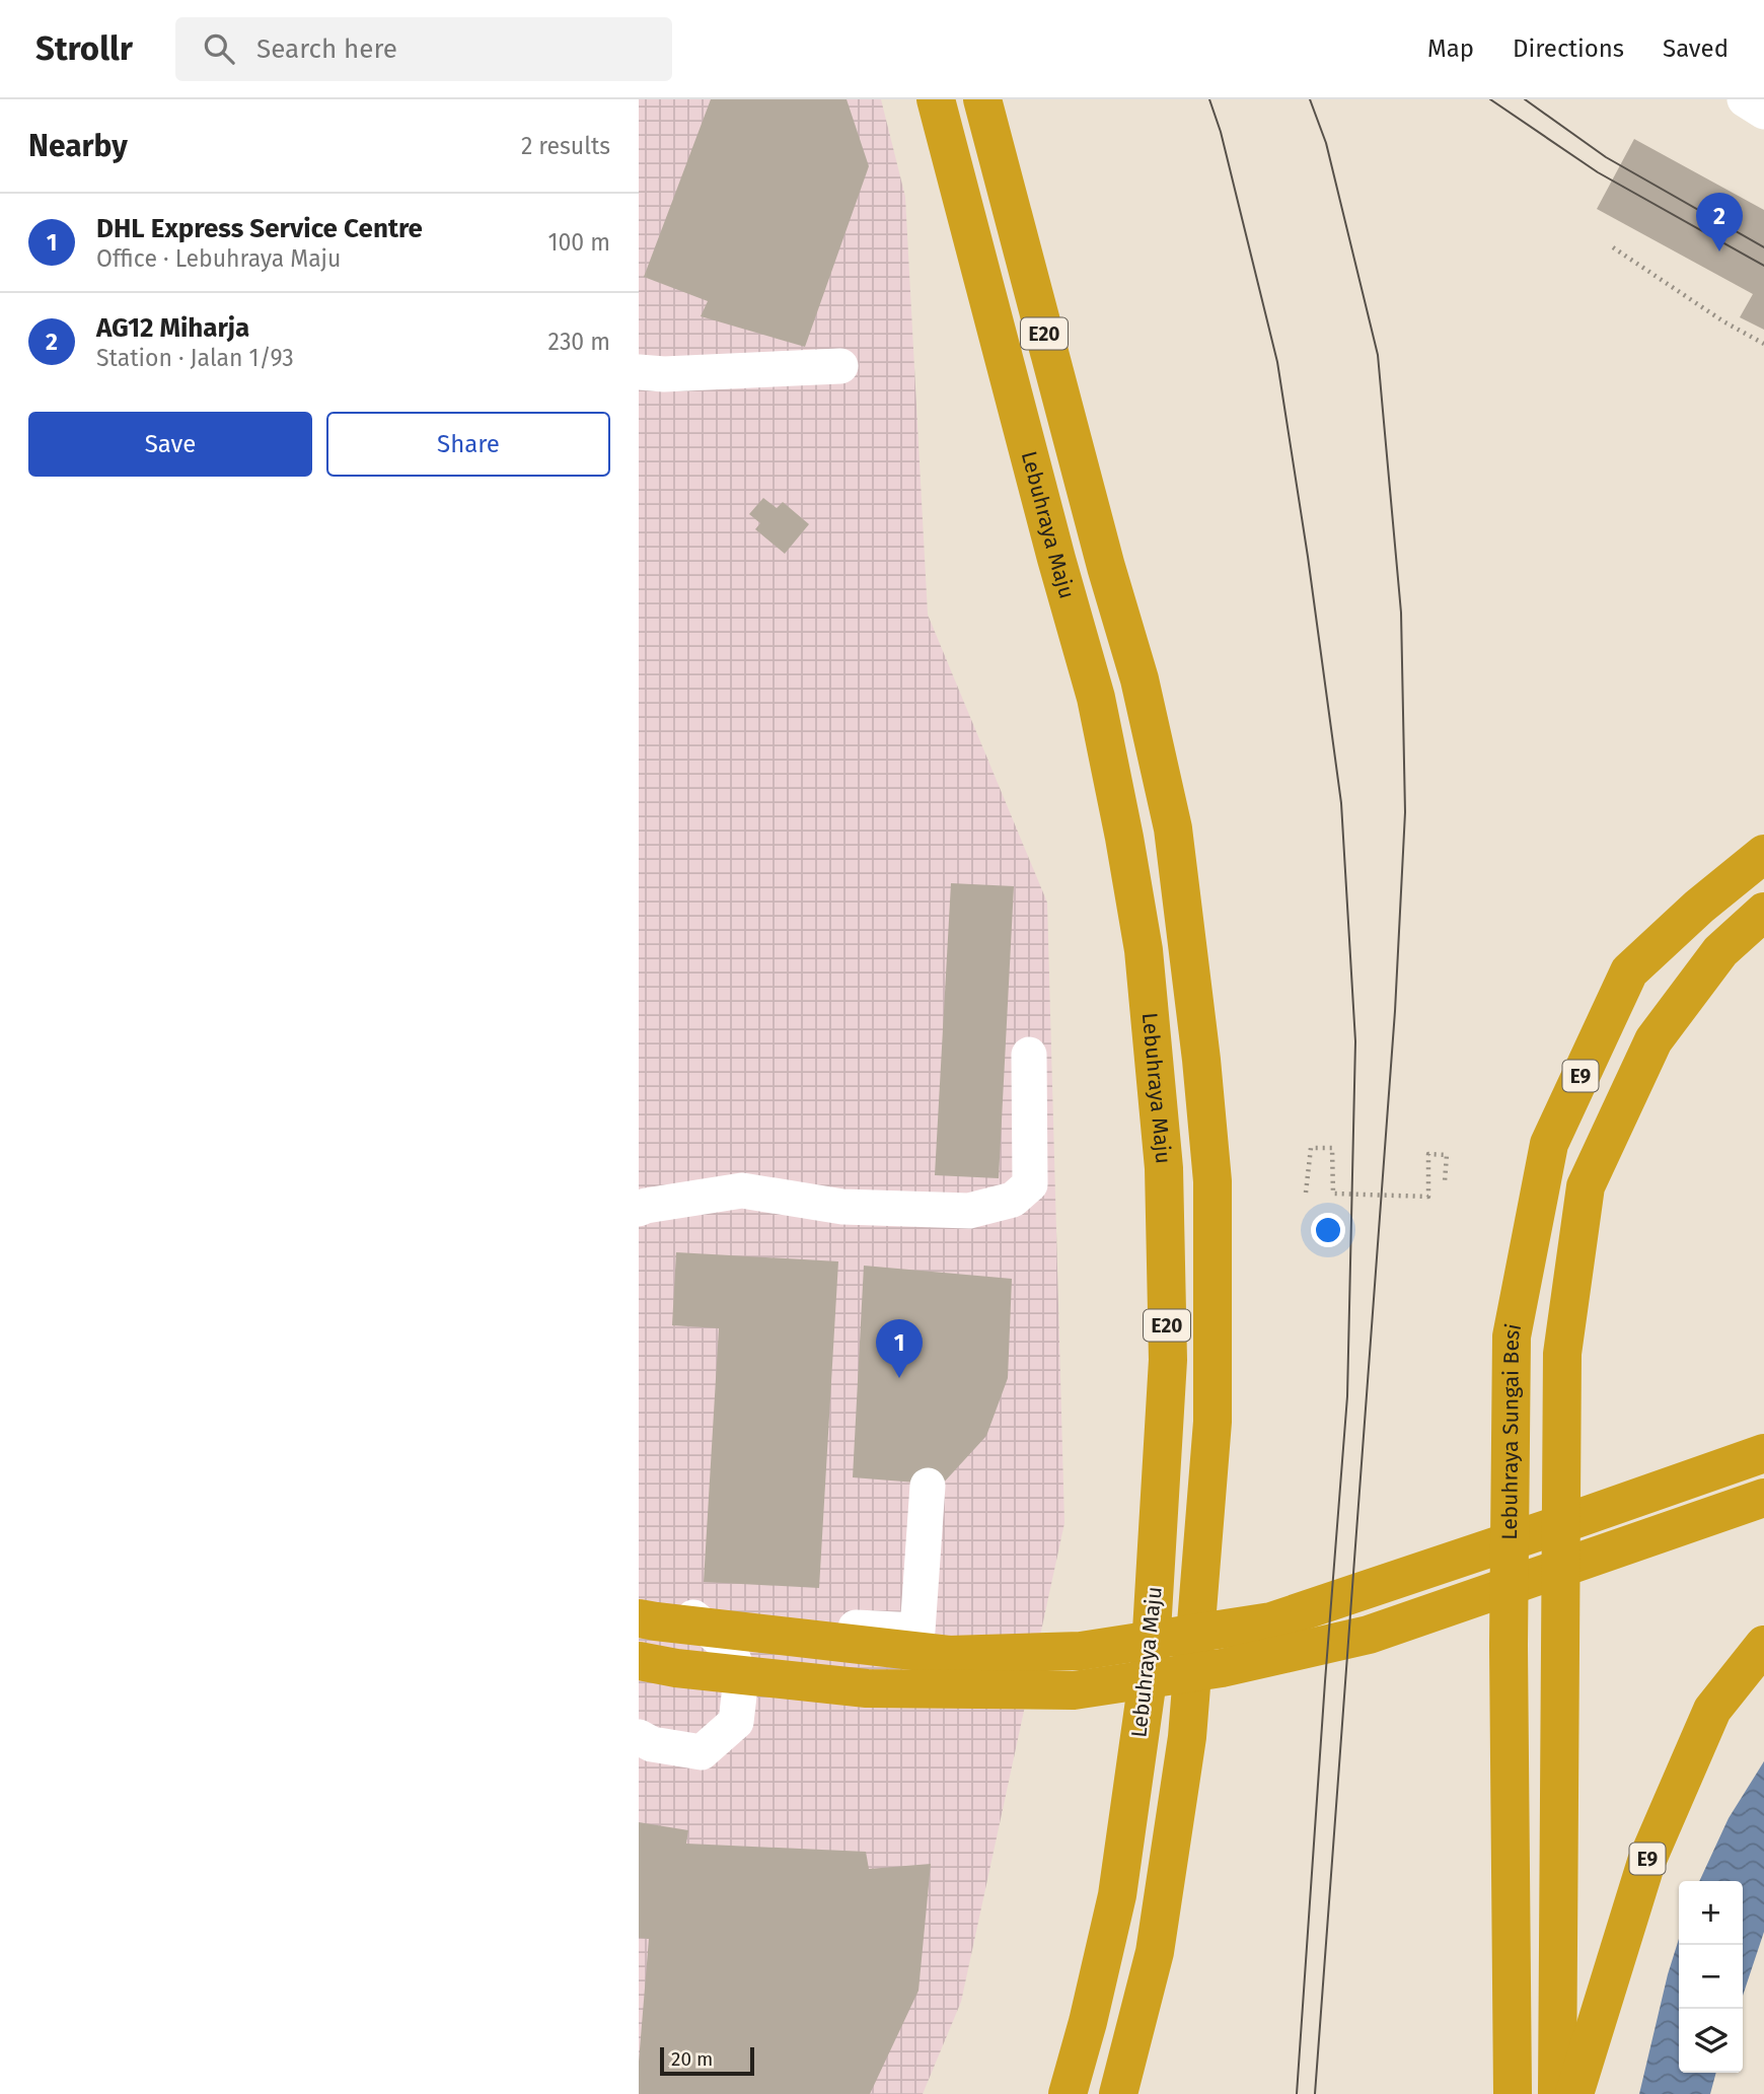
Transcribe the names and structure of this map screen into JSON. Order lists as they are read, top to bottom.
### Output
{
  "streets": {
    "highway": [
      "E20",
      "Lebuhraya Maju",
      "E9",
      "Lebuhraya Sungai Besi"
    ]
  },
  "scale_bar": "20 m",
  "page": {
    "header": "Strollr",
    "search": "Search here",
    "nav": ["Map", "Directions", "Saved"],
    "heading": ["Nearby", "2 results"],
    "list": [
      {
        "mark": "1",
        "name": "DHL Express Service Centre",
        "note": "Office · Lebuhraya Maju",
        "value": "100 m"
      },
      {
        "mark": "2",
        "name": "AG12 Miharja",
        "note": "Station · Jalan 1/93",
        "value": "230 m"
      }
    ],
    "pins": ["2", "1"],
    "buttons": ["Save", "Share"],
    "map_buttons": ["+", "−"],
    "scale": "20 m"
  }
}
